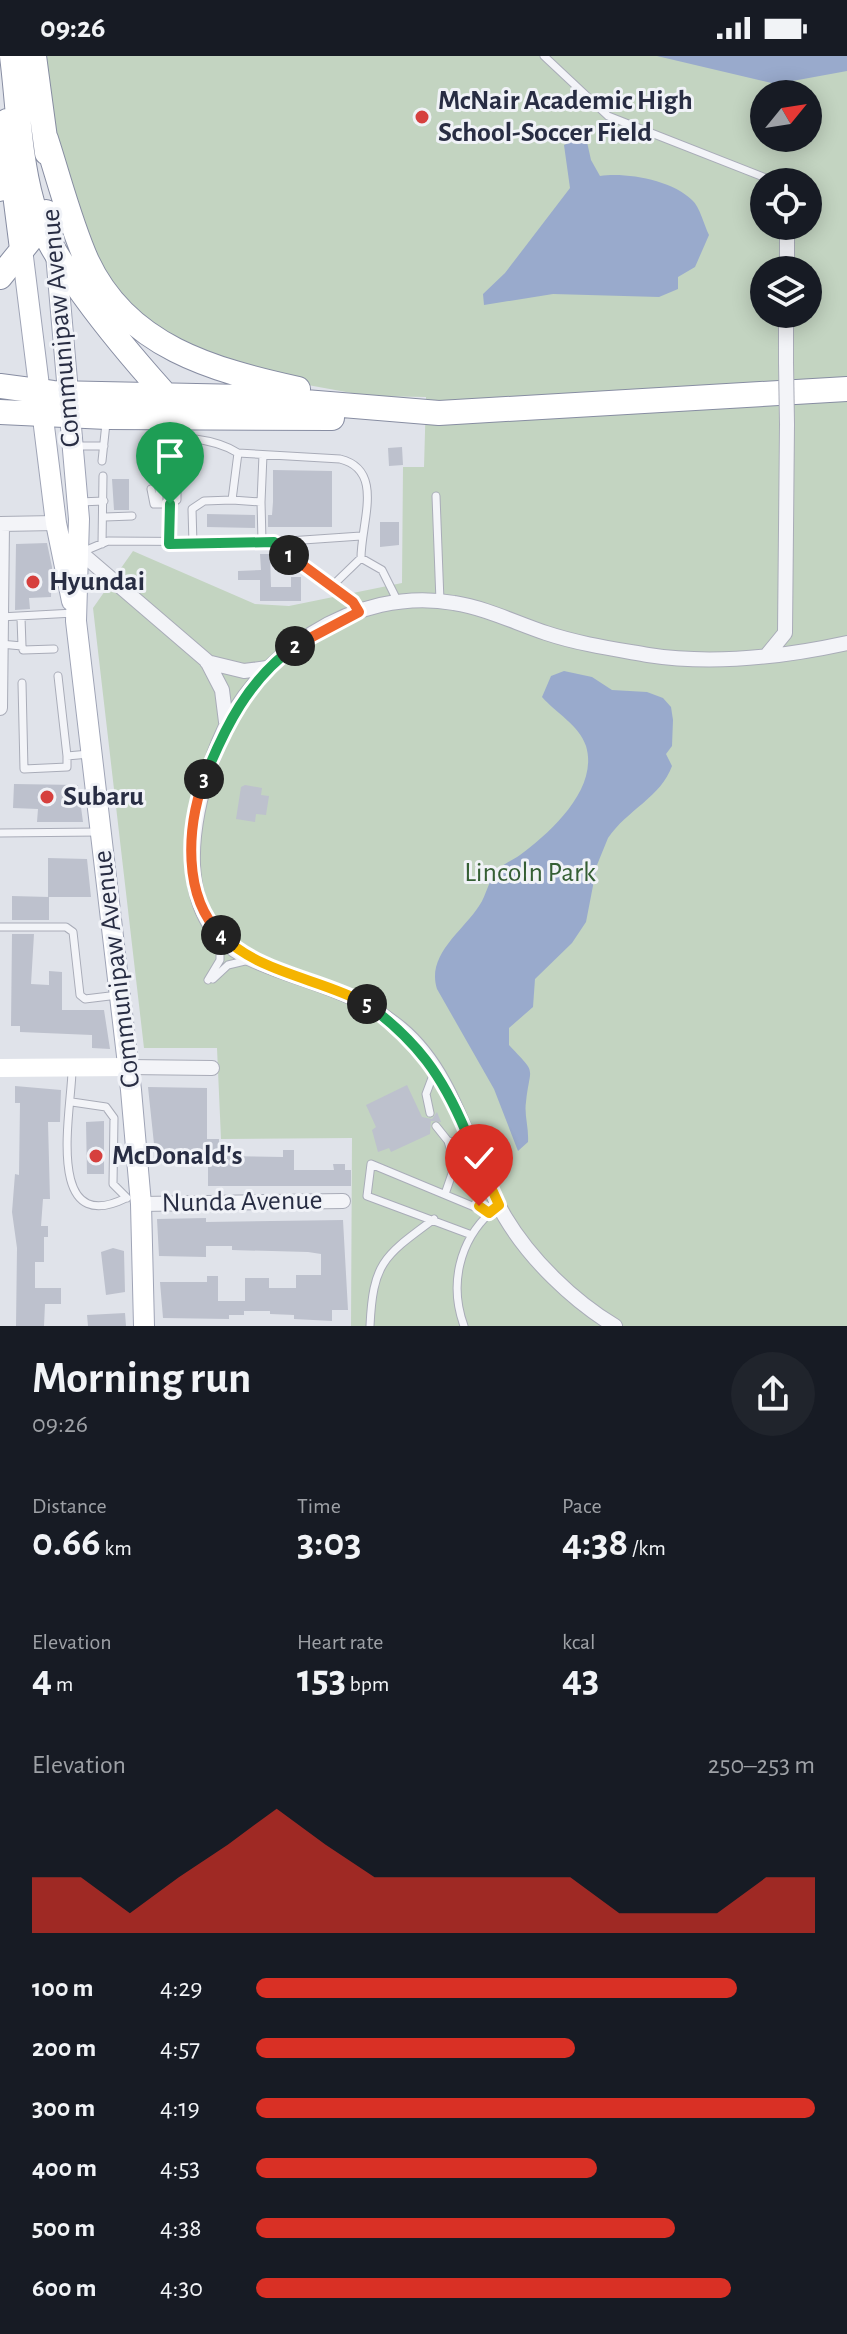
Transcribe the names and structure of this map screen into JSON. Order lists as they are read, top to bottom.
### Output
{
  "streets": {
    "highway": ["Communipaw Avenue"],
    "street": ["Nunda Avenue"]
  },
  "crossings": [
    ["Communipaw Avenue", "Nunda Avenue"]
  ],
  "parks": ["Lincoln Park"],
  "places": [
    "McNair Academic High School-Soccer Field",
    "Hyundai",
    "Subaru",
    "McDonald's"
  ],
  "north": "top right",
  "page": {
    "status": "09:26",
    "pins": [
      "1",
      "2",
      "3",
      "4",
      "5"
    ],
    "heading": ["Morning run", "09:26"],
    "stats": [
      ["Distance", "0.66 km"],
      ["Time", "3:03"],
      ["Pace", "4:38 /km"],
      ["Elevation", "4 m"],
      ["Heart rate", "153 bpm"],
      ["kcal", "43"]
    ],
    "chart": ["Elevation", "250–253 m"],
    "list": [
      {
        "name": "100 m",
        "note": "4:29"
      },
      {
        "name": "200 m",
        "note": "4:57"
      },
      {
        "name": "300 m",
        "note": "4:19"
      },
      {
        "name": "400 m",
        "note": "4:53"
      },
      {
        "name": "500 m",
        "note": "4:38"
      },
      {
        "name": "600 m",
        "note": "4:30"
      }
    ]
  }
}
